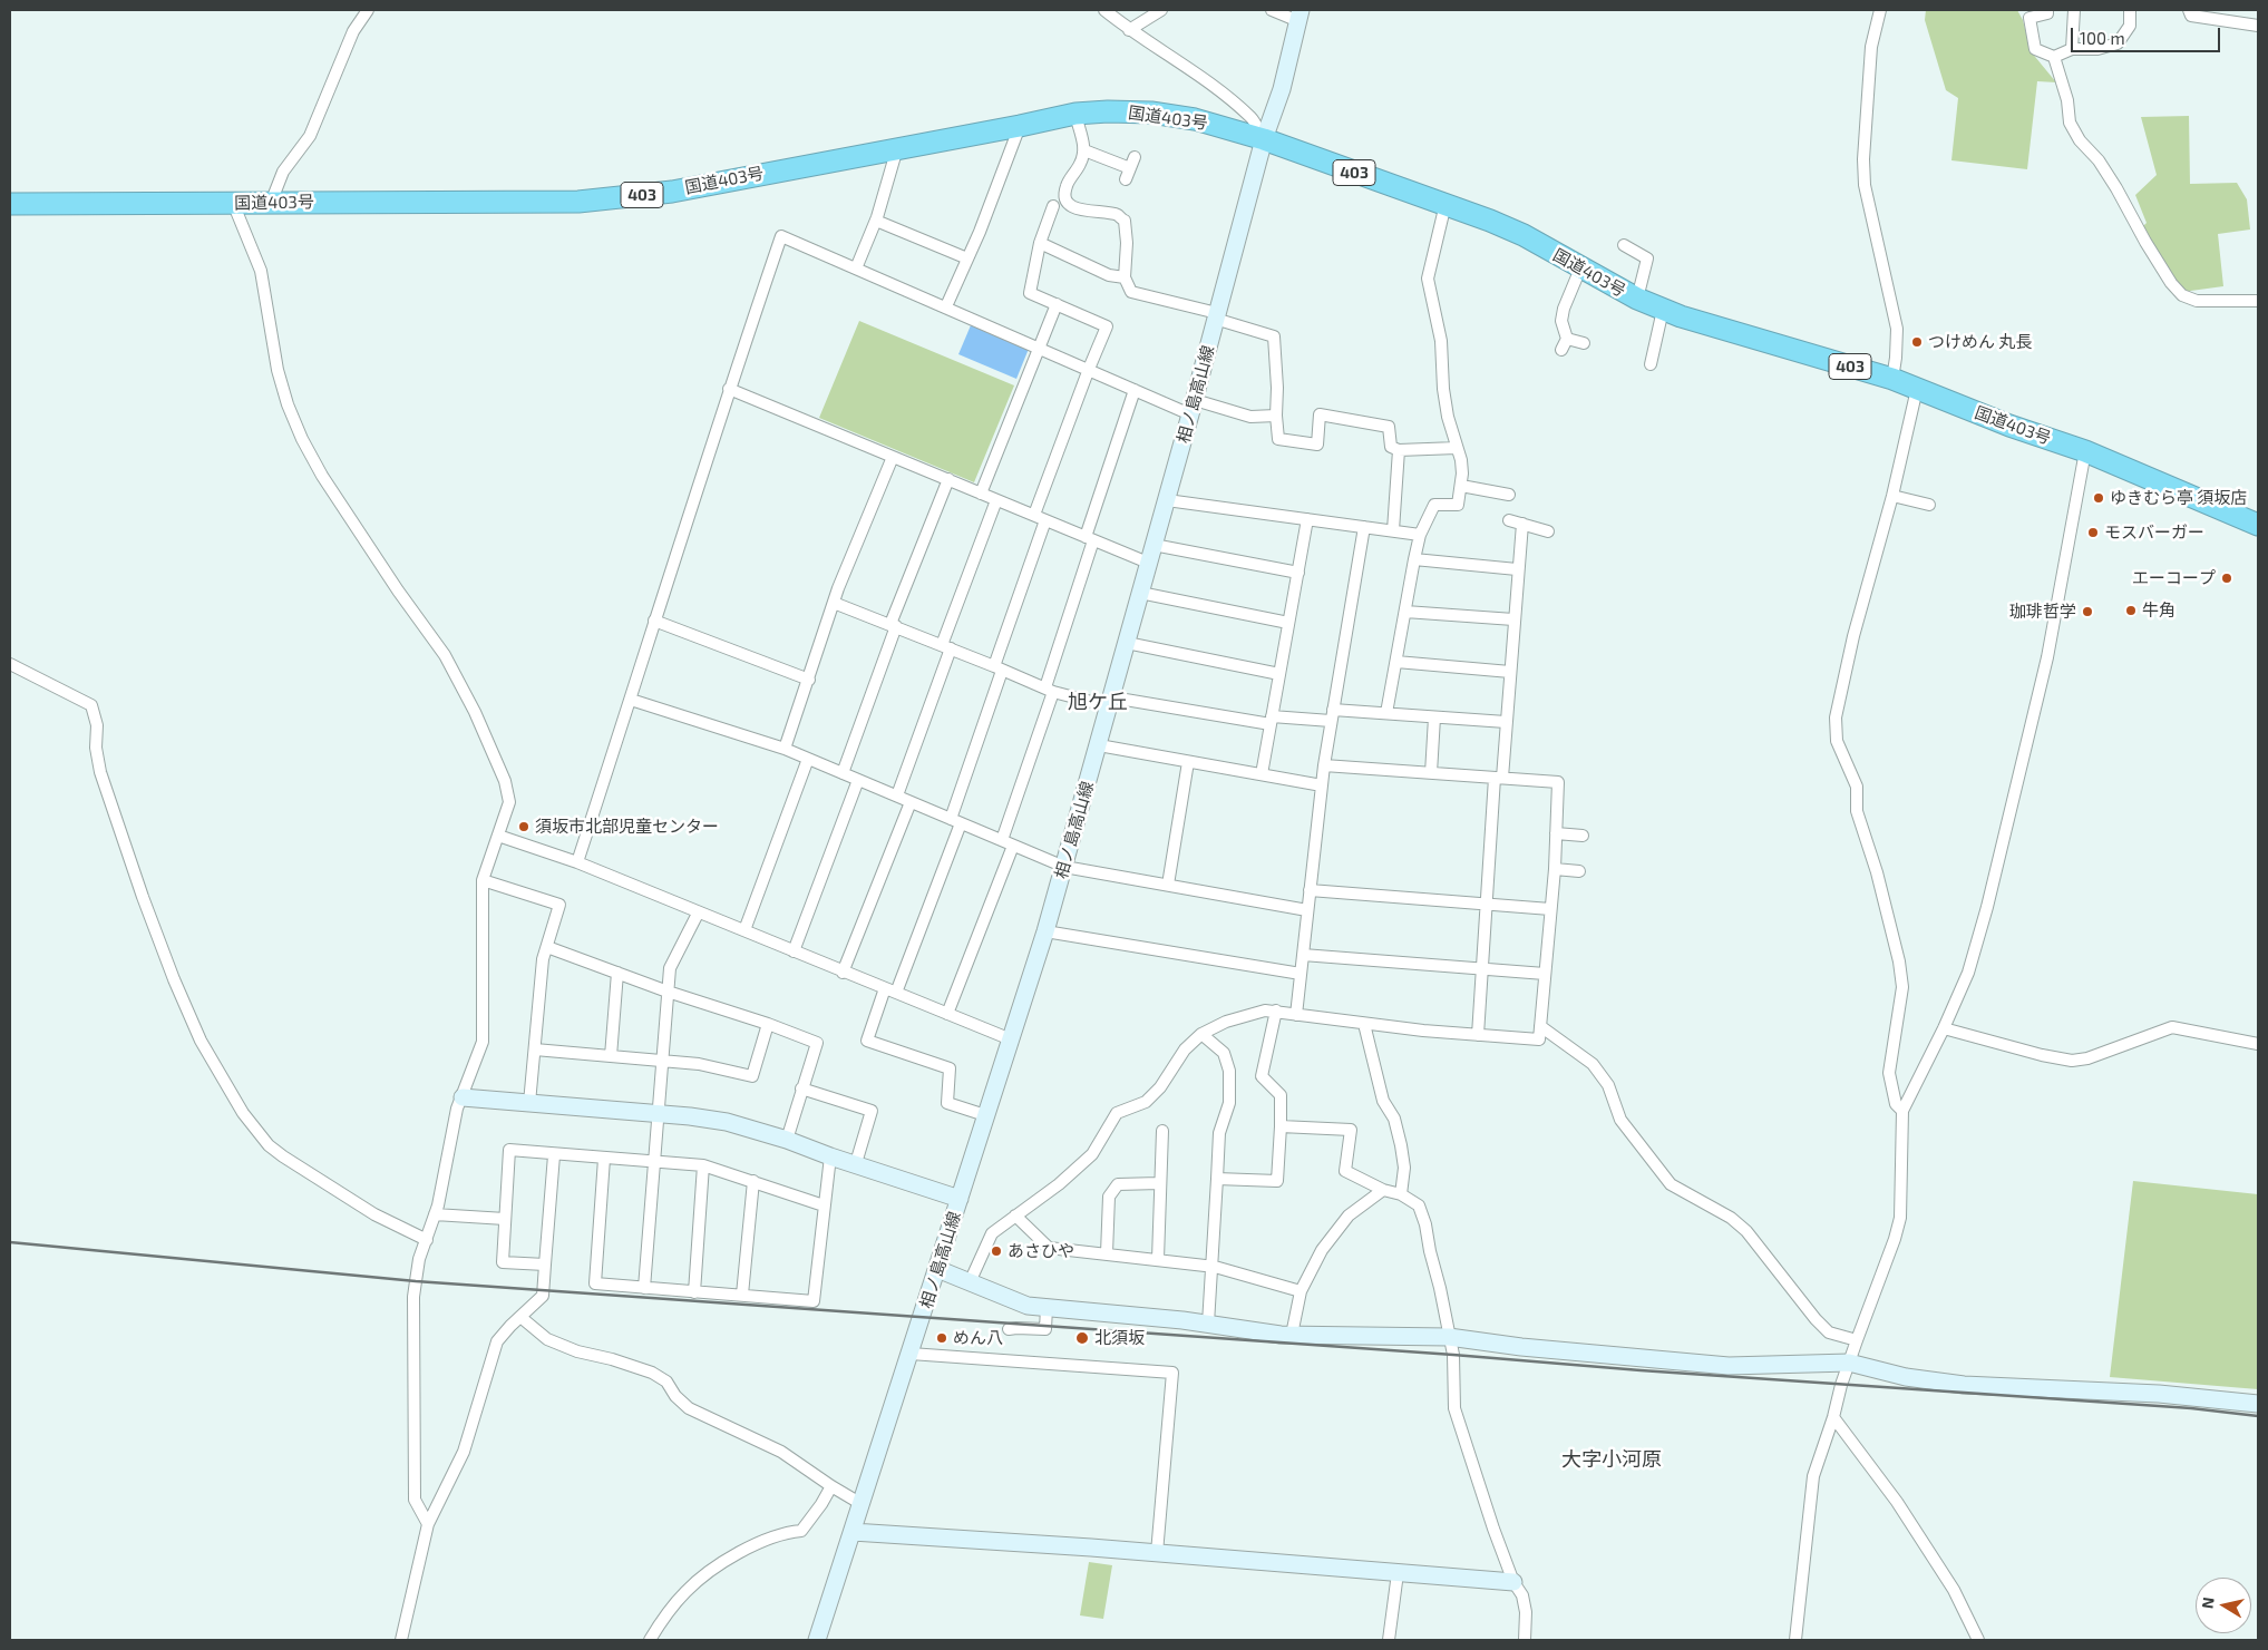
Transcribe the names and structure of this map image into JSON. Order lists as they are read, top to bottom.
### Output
{
  "streets": {
    "highway": ["国道403号", "403"],
    "street": ["相ノ島高山線"]
  },
  "crossings": [
    ["国道403号", "相ノ島高山線"]
  ],
  "districts": ["旭ケ丘", "大字小河原"],
  "places": [
    "つけめん 丸長",
    "ゆきむら亭 須坂店",
    "モスバーガー",
    "エーコープ",
    "牛角",
    "珈琲哲学",
    "須坂市北部児童センター",
    "あさひや",
    "めん八",
    "北須坂"
  ],
  "scale_bar": "100 m",
  "north": "left"
}
